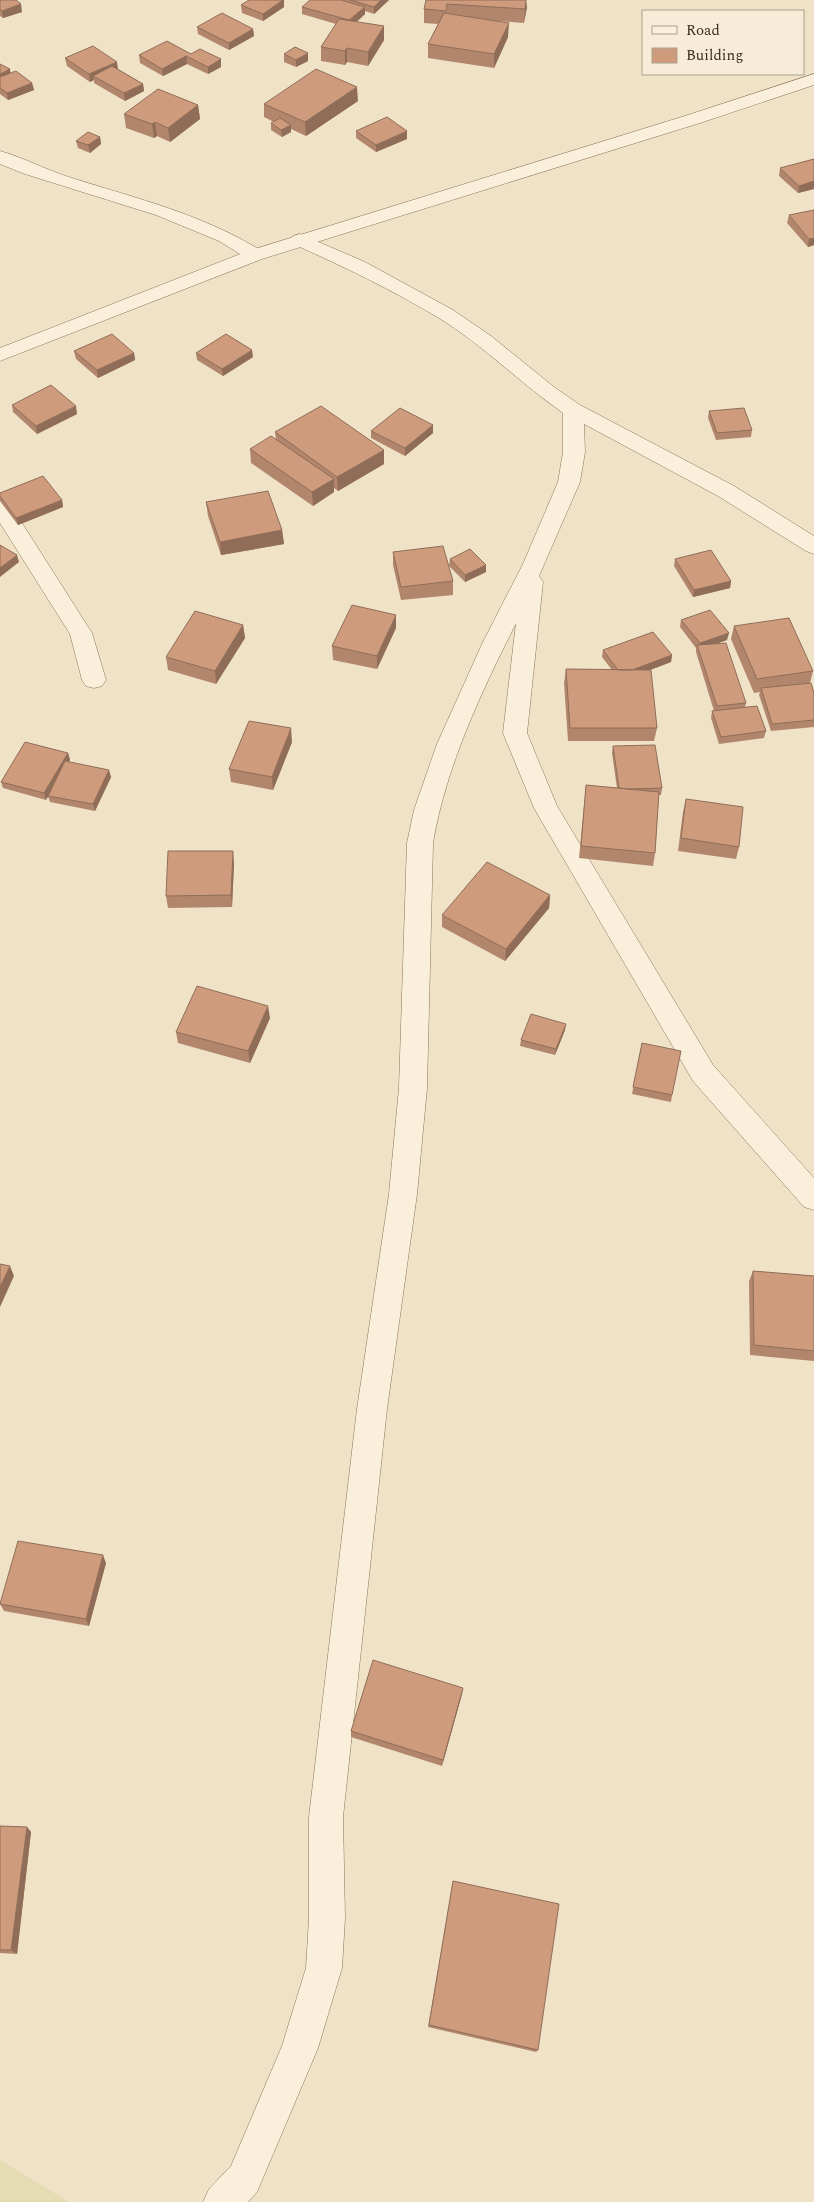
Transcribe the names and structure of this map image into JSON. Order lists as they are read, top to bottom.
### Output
{
  "legend": ["Road", "Building"]
}
